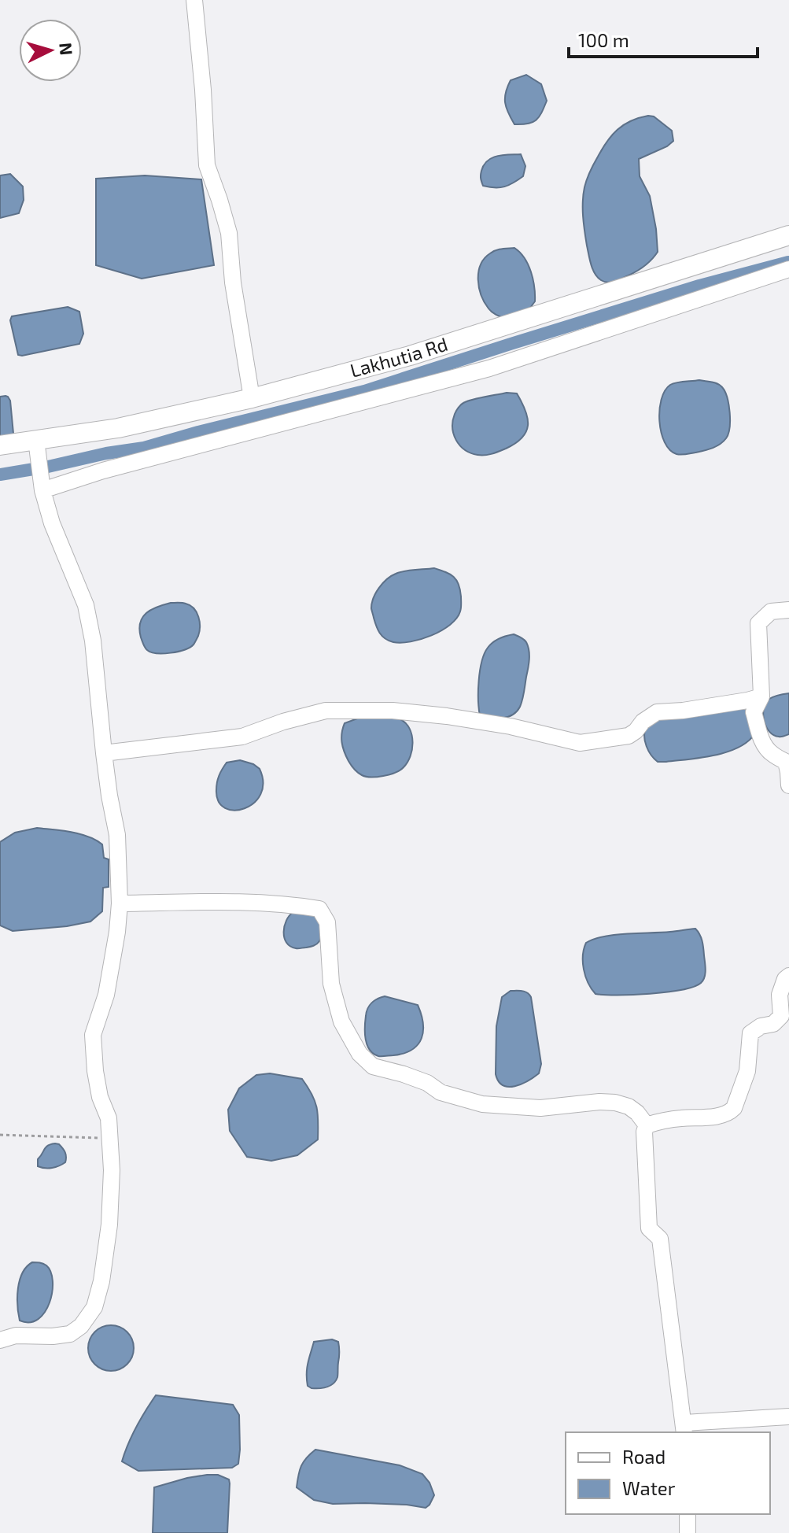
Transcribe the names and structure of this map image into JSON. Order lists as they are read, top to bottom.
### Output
{
  "streets": {
    "street": ["Lakhutia Rd"]
  },
  "legend": ["Road", "Water"],
  "scale_bar": "100 m",
  "north": "right"
}
